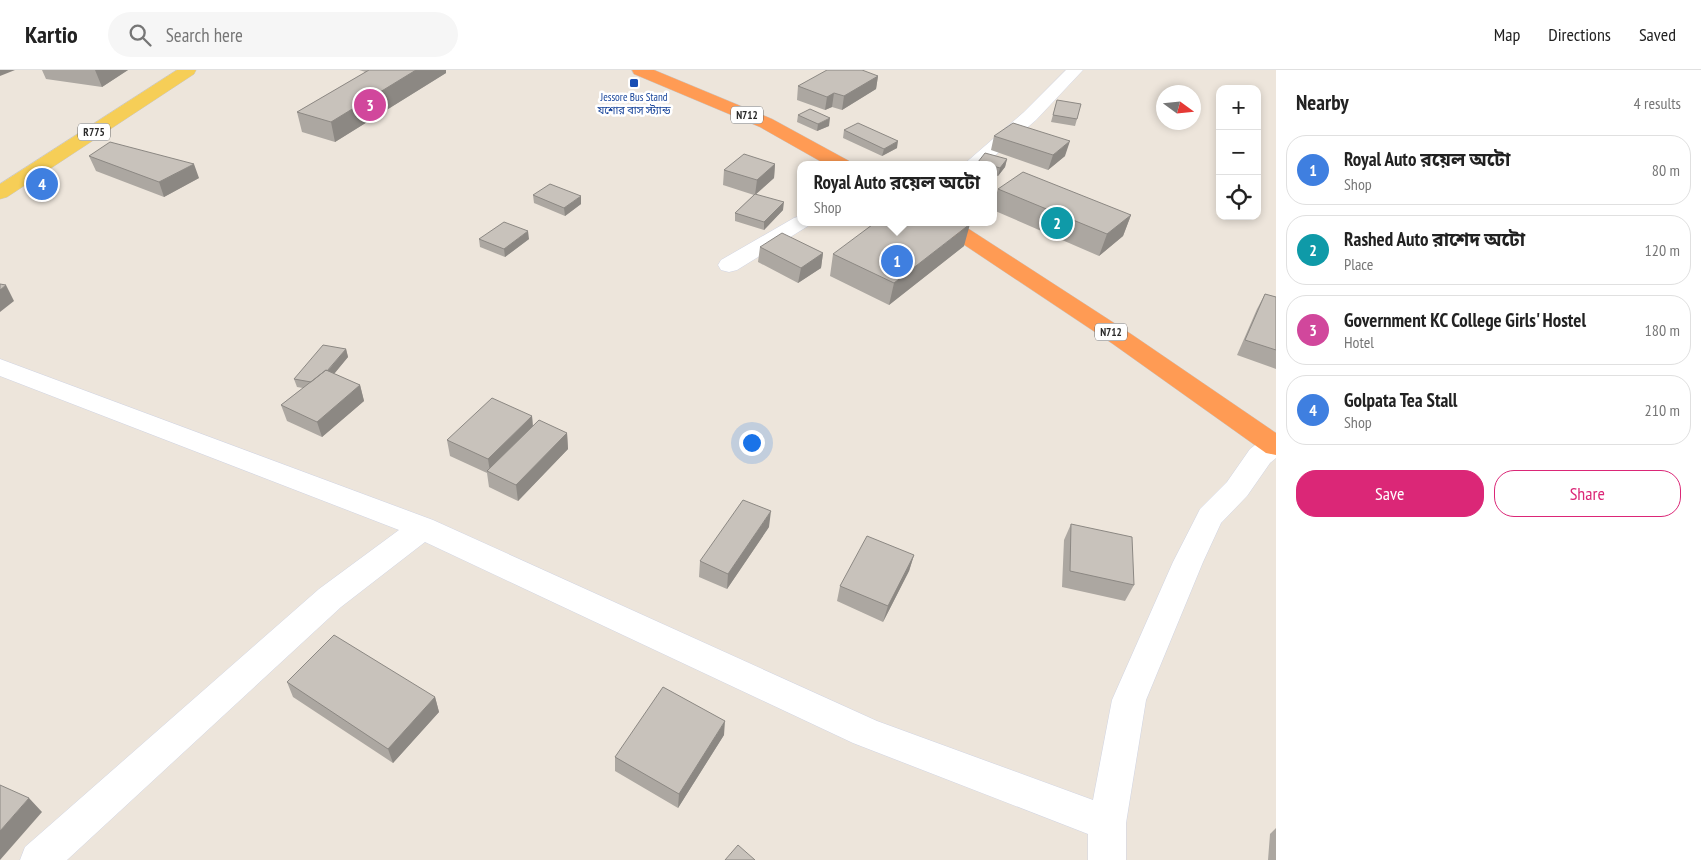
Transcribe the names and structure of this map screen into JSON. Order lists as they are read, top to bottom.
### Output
{
  "streets": {
    "highway": ["N712"],
    "main road": ["R775"]
  },
  "places": {
    "transit": ["Jessore Bus Stand যশোর বাস স্ট্যান্ড"]
  },
  "north": "right",
  "page": {
    "header": "Kartio",
    "search": "Search here",
    "nav": ["Map", "Directions", "Saved"],
    "heading": ["Nearby", "4 results"],
    "map_buttons": ["+", "−"],
    "pins": [
      "3",
      "4",
      "2",
      "1"
    ],
    "list": [
      {
        "mark": "1",
        "name": "Royal Auto রয়েল অটো",
        "note": "Shop",
        "value": "80 m"
      },
      {
        "mark": "2",
        "name": "Rashed Auto রাশেদ অটো",
        "note": "Place",
        "value": "120 m"
      },
      {
        "mark": "3",
        "name": "Government KC College Girls' Hostel",
        "note": "Hotel",
        "value": "180 m"
      },
      {
        "mark": "4",
        "name": "Golpata Tea Stall",
        "note": "Shop",
        "value": "210 m"
      }
    ],
    "popup": ["Royal Auto রয়েল অটো", "Shop"],
    "buttons": ["Save", "Share"]
  }
}
